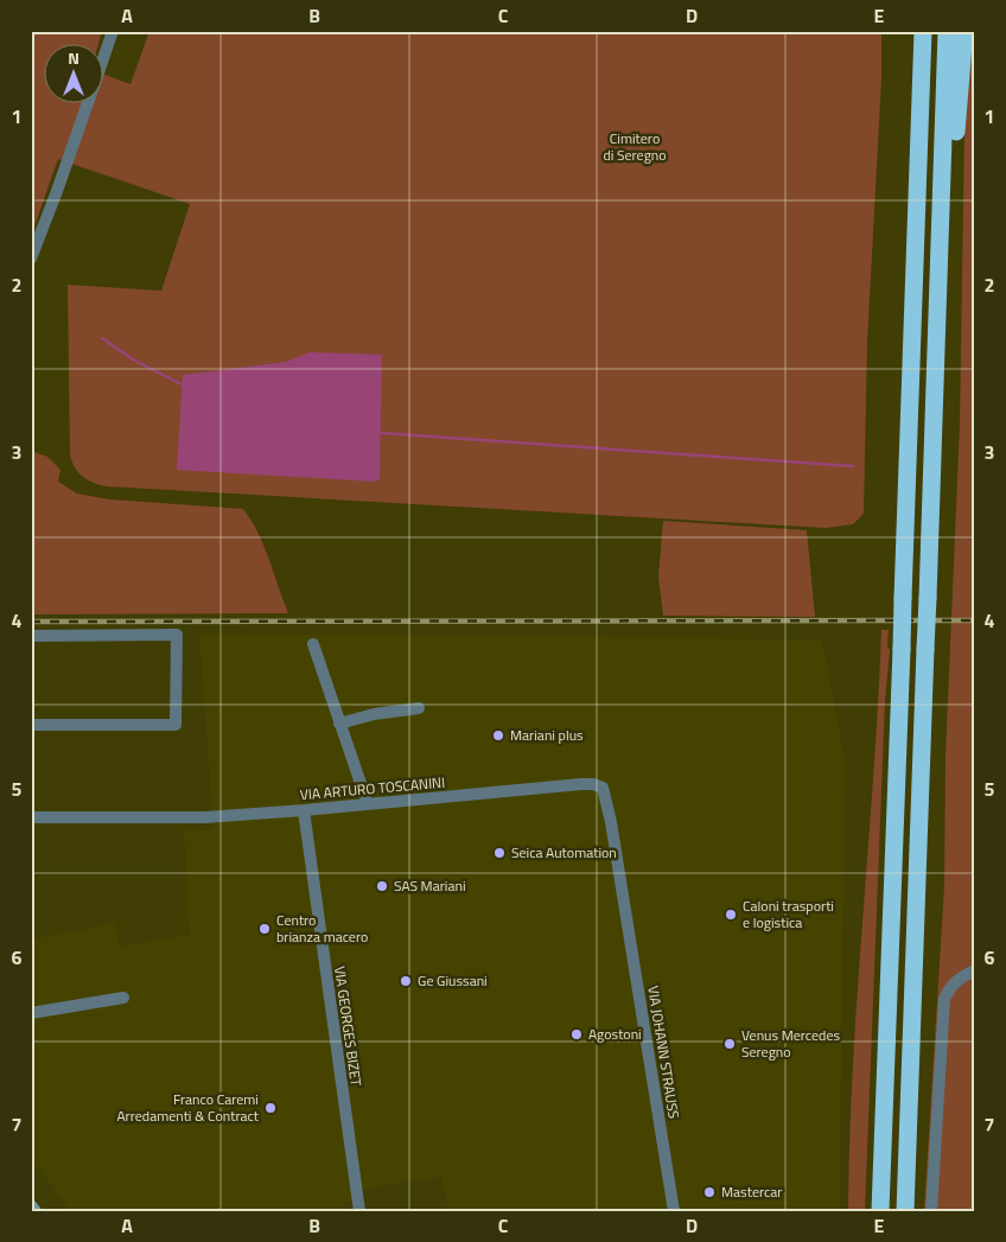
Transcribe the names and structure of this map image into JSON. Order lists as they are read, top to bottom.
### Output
{
  "streets": {
    "street": ["VIA ARTURO TOSCANINI", "VIA GEORGES BIZET", "VIA JOHANN STRAUSS"]
  },
  "crossings": [
    ["VIA ARTURO TOSCANINI", "VIA GEORGES BIZET"],
    ["VIA ARTURO TOSCANINI", "VIA JOHANN STRAUSS"]
  ],
  "parks": ["Cimitero di Seregno"],
  "places": [
    "Mariani plus",
    "Seica Automation",
    "SAS Mariani",
    "Caloni trasporti e logistica",
    "Centro brianza macero",
    "Ge Giussani",
    "Agostoni",
    "Venus Mercedes Seregno",
    "Franco Caremi Arredamenti & Contract",
    "Mastercar"
  ],
  "north": "top",
  "grid": {
    "columns": [
      "A",
      "B",
      "C",
      "D",
      "E"
    ],
    "rows": [
      "1",
      "2",
      "3",
      "4",
      "5",
      "6",
      "7"
    ]
  }
}
